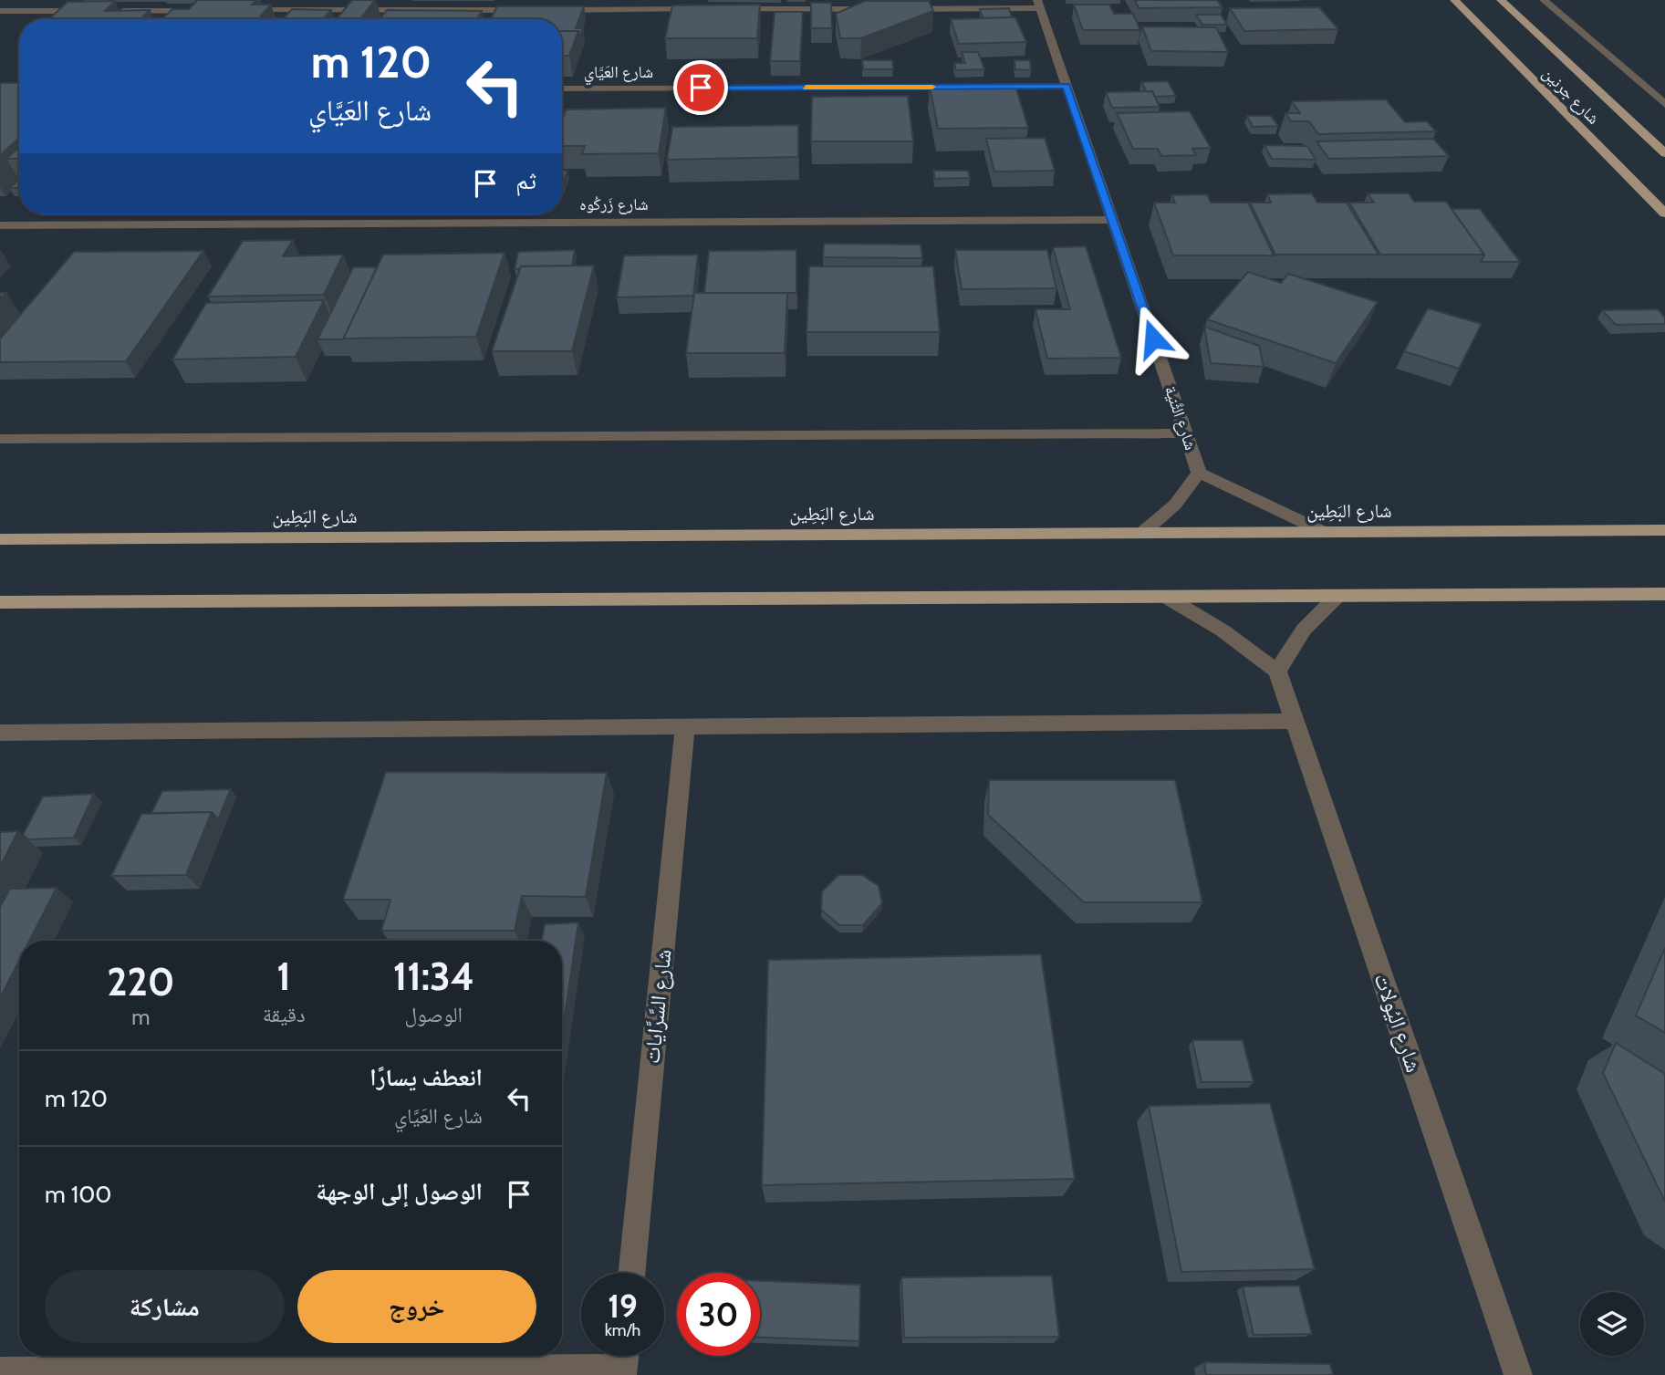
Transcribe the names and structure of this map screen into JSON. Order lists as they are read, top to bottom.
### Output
{
  "streets": {
    "main road": ["شارع جرنين", "شارع البَطِين"],
    "street": [
      "شارع العَيَّاي",
      "شارع زَركُوه",
      "شارع الثَّنية",
      "شارع السَّرَّايات",
      "شارع اليُولات"
    ]
  },
  "crossings": [
    ["شارع زَركُوه", "شارع الثَّنية"],
    ["شارع الثَّنية", "شارع البَطِين"]
  ],
  "page": {
    "turn": ["120 m", "شارع العَيَّاي"],
    "then": "ثم",
    "eta": [
      "11:34",
      "الوصول",
      "1",
      "دقيقة",
      "220",
      "m"
    ],
    "list": [
      {
        "name": "انعطف يسارًا",
        "note": "شارع العَيَّاي",
        "value": "120 m"
      },
      {
        "name": "الوصول إلى الوجهة",
        "value": "100 m"
      }
    ],
    "buttons": ["خروج", "مشاركة"],
    "speed": "19 km/h",
    "limit": "30"
  }
}
